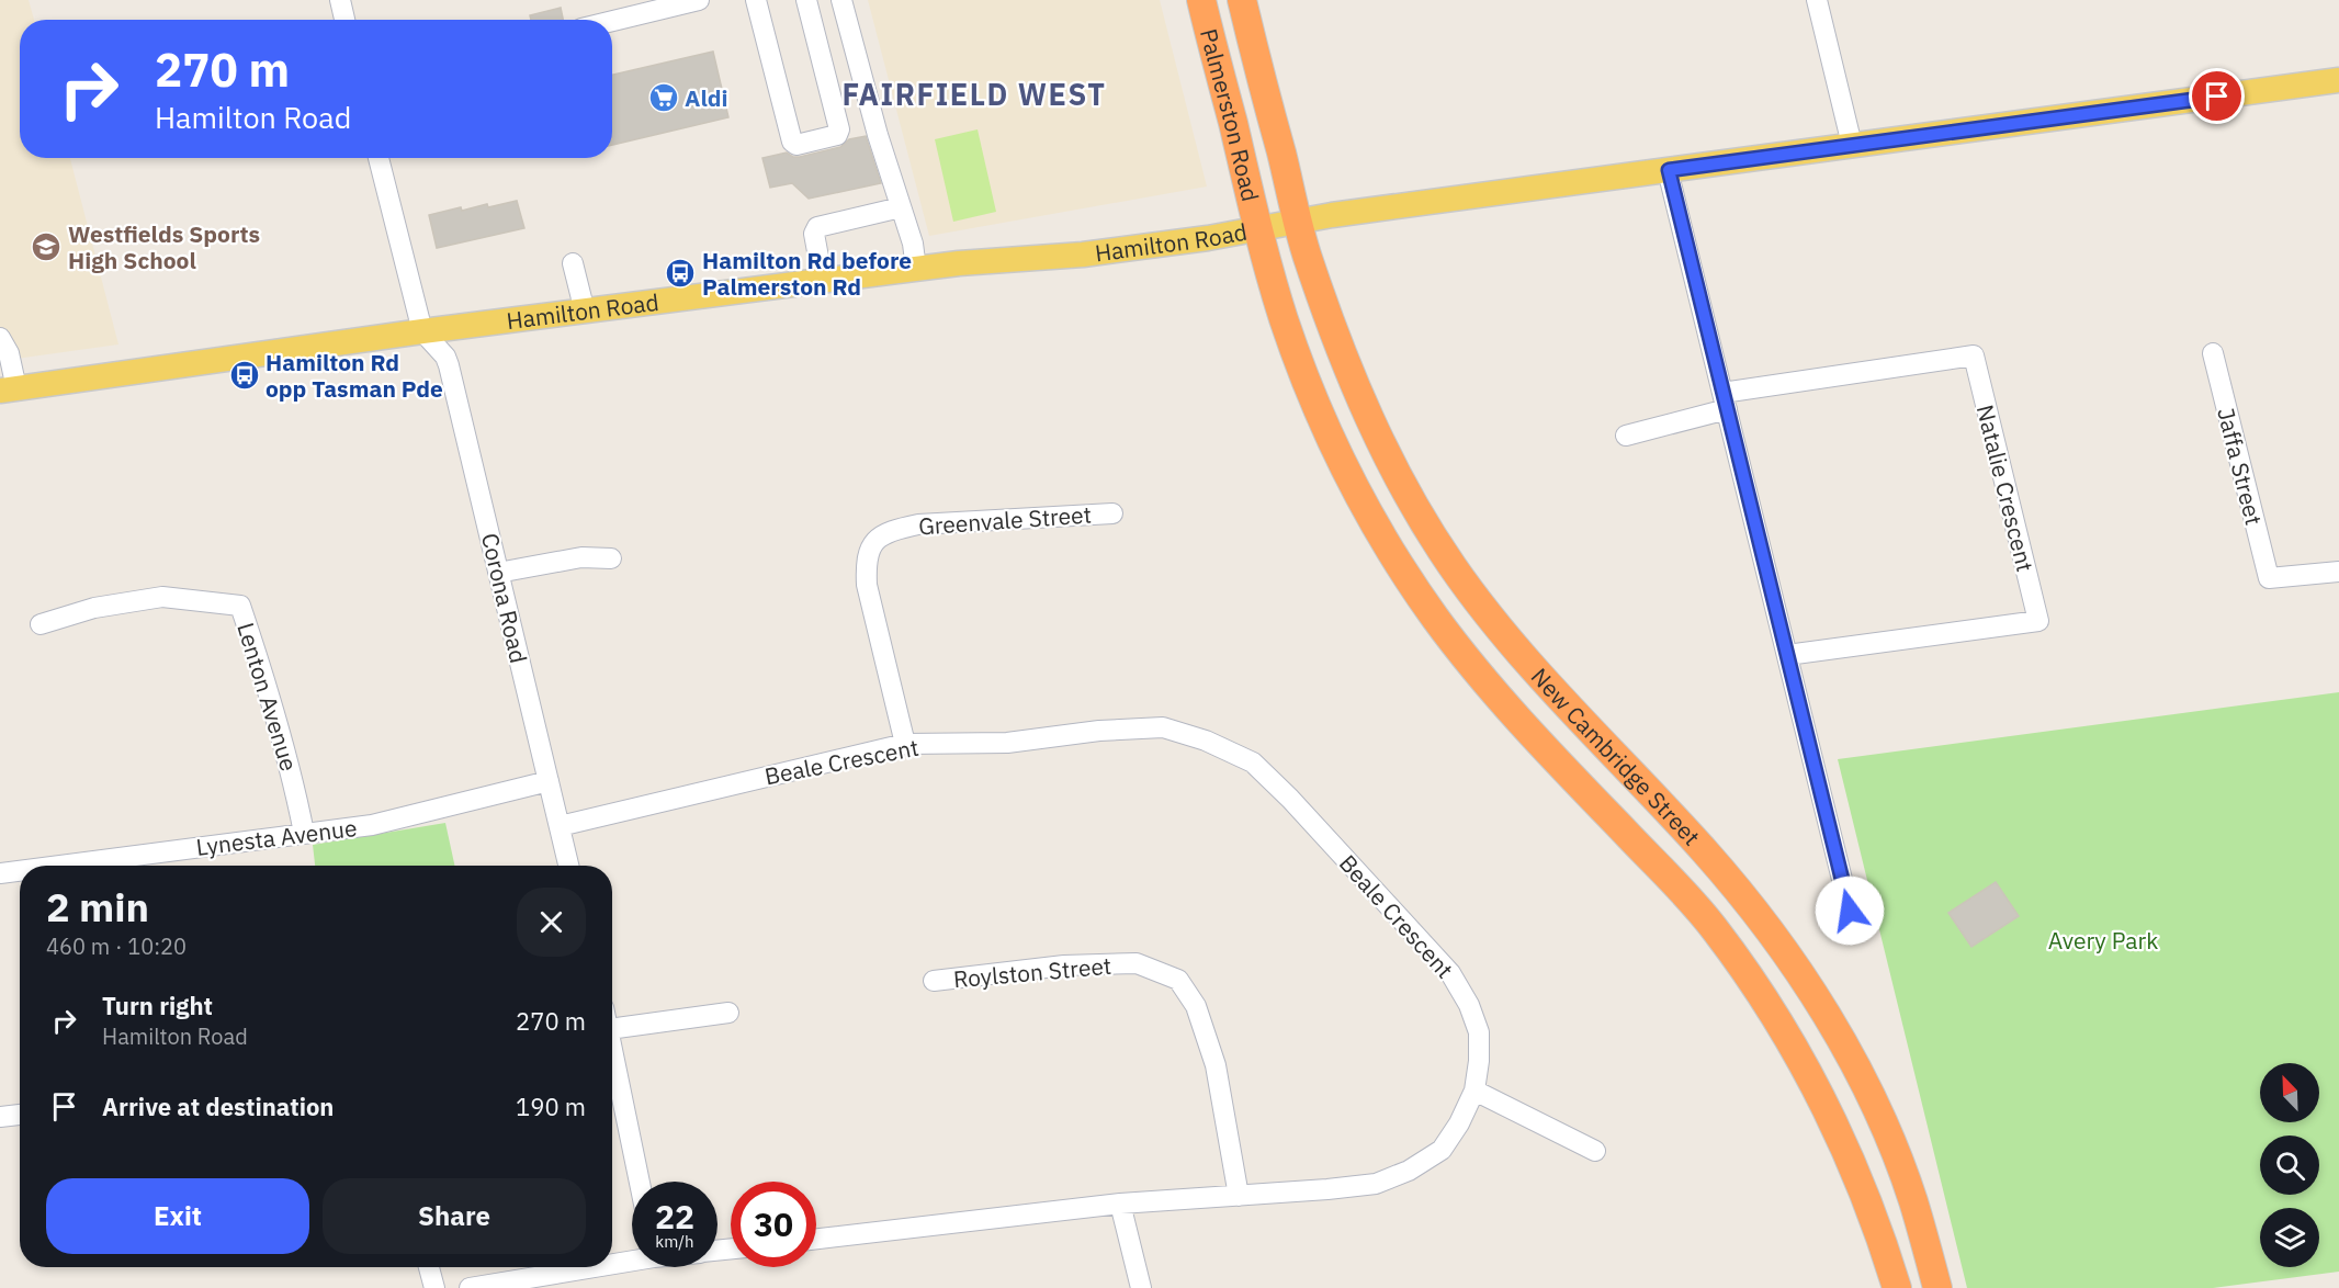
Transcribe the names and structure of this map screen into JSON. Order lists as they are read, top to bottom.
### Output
{
  "streets": {
    "highway": ["Palmerston Road", "New Cambridge Street"],
    "main road": ["Hamilton Road"],
    "street": [
      "Jaffa Street",
      "Natalie Crescent",
      "Greenvale Street",
      "Corona Road",
      "Lenton Avenue",
      "Beale Crescent",
      "Lynesta Avenue",
      "Roylston Street"
    ]
  },
  "crossings": [
    ["Palmerston Road", "Hamilton Road"],
    ["Palmerston Road", "New Cambridge Street"],
    ["Hamilton Road", "Corona Road"],
    ["Hamilton Road", "New Cambridge Street"],
    ["Greenvale Street", "Beale Crescent"],
    ["Corona Road", "Beale Crescent"],
    ["Corona Road", "Lynesta Avenue"],
    ["Lenton Avenue", "Lynesta Avenue"],
    ["Beale Crescent", "Roylston Street"]
  ],
  "districts": ["FAIRFIELD WEST"],
  "parks": ["Avery Park"],
  "places": {
    "supermarket": ["Aldi"],
    "school or university": ["Westfields Sports High School"],
    "bus stop": ["Hamilton Rd before Palmerston Rd", "Hamilton Rd opp Tasman Pde"]
  },
  "north": "top left",
  "page": {
    "turn": ["270 m", "Hamilton Road"],
    "heading": ["2 min", "460 m · 10:20"],
    "list": [
      {
        "name": "Turn right",
        "note": "Hamilton Road",
        "value": "270 m"
      },
      {
        "name": "Arrive at destination",
        "value": "190 m"
      }
    ],
    "buttons": ["Exit", "Share"],
    "speed": "22 km/h",
    "limit": "30"
  }
}
